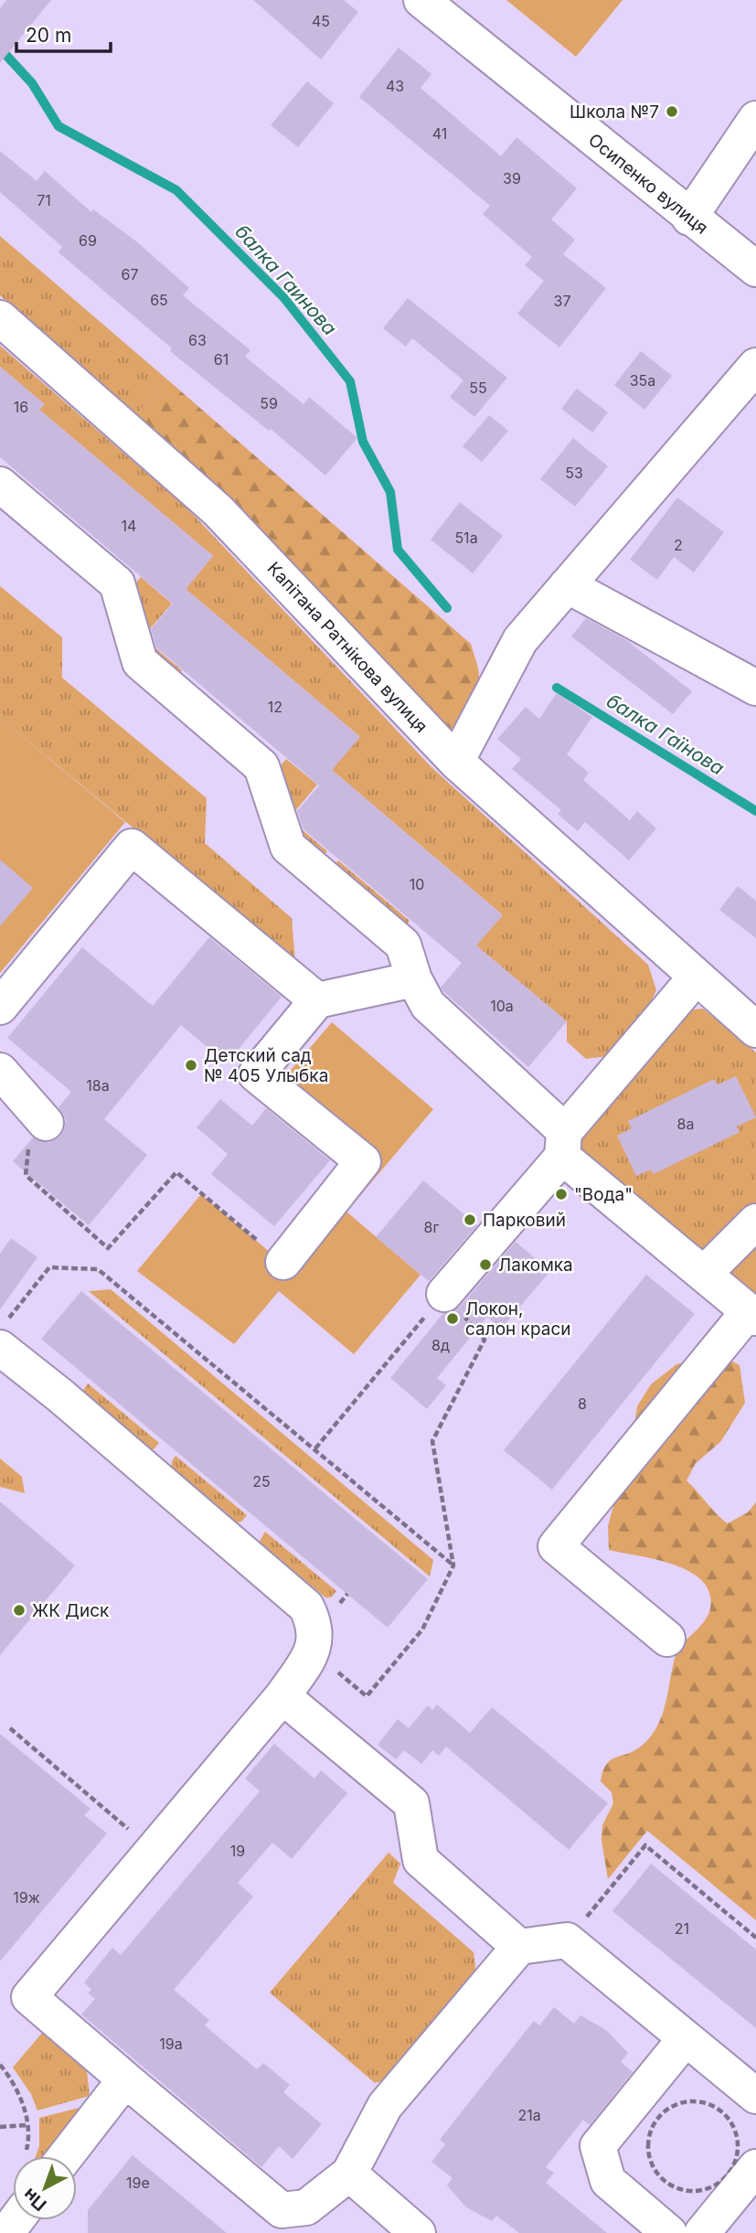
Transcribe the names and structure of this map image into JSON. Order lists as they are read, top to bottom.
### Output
{
  "streets": {
    "street": ["Осипенко вулиця", "Капітана Ратнікова вулиця"]
  },
  "water": ["балка Гаинова", "балка Гаїнова"],
  "places": [
    "Школа №7",
    "Детский сад № 405 Улыбка",
    "\"Вода\"",
    "Парковий",
    "Лакомка",
    "Локон, салон краси",
    "ЖК Диск"
  ],
  "house_numbers": [
    "45",
    "43",
    "41",
    "39",
    "71",
    "69",
    "67",
    "65",
    "37",
    "63",
    "61",
    "35а",
    "55",
    "59",
    "16",
    "53",
    "14",
    "51а",
    "2",
    "12",
    "10",
    "10а",
    "18а",
    "8а",
    "8г",
    "8д",
    "8",
    "25",
    "19",
    "19ж",
    "21",
    "19а",
    "21а",
    "19е"
  ],
  "scale_bar": "20 m",
  "north": "bottom left"
}
